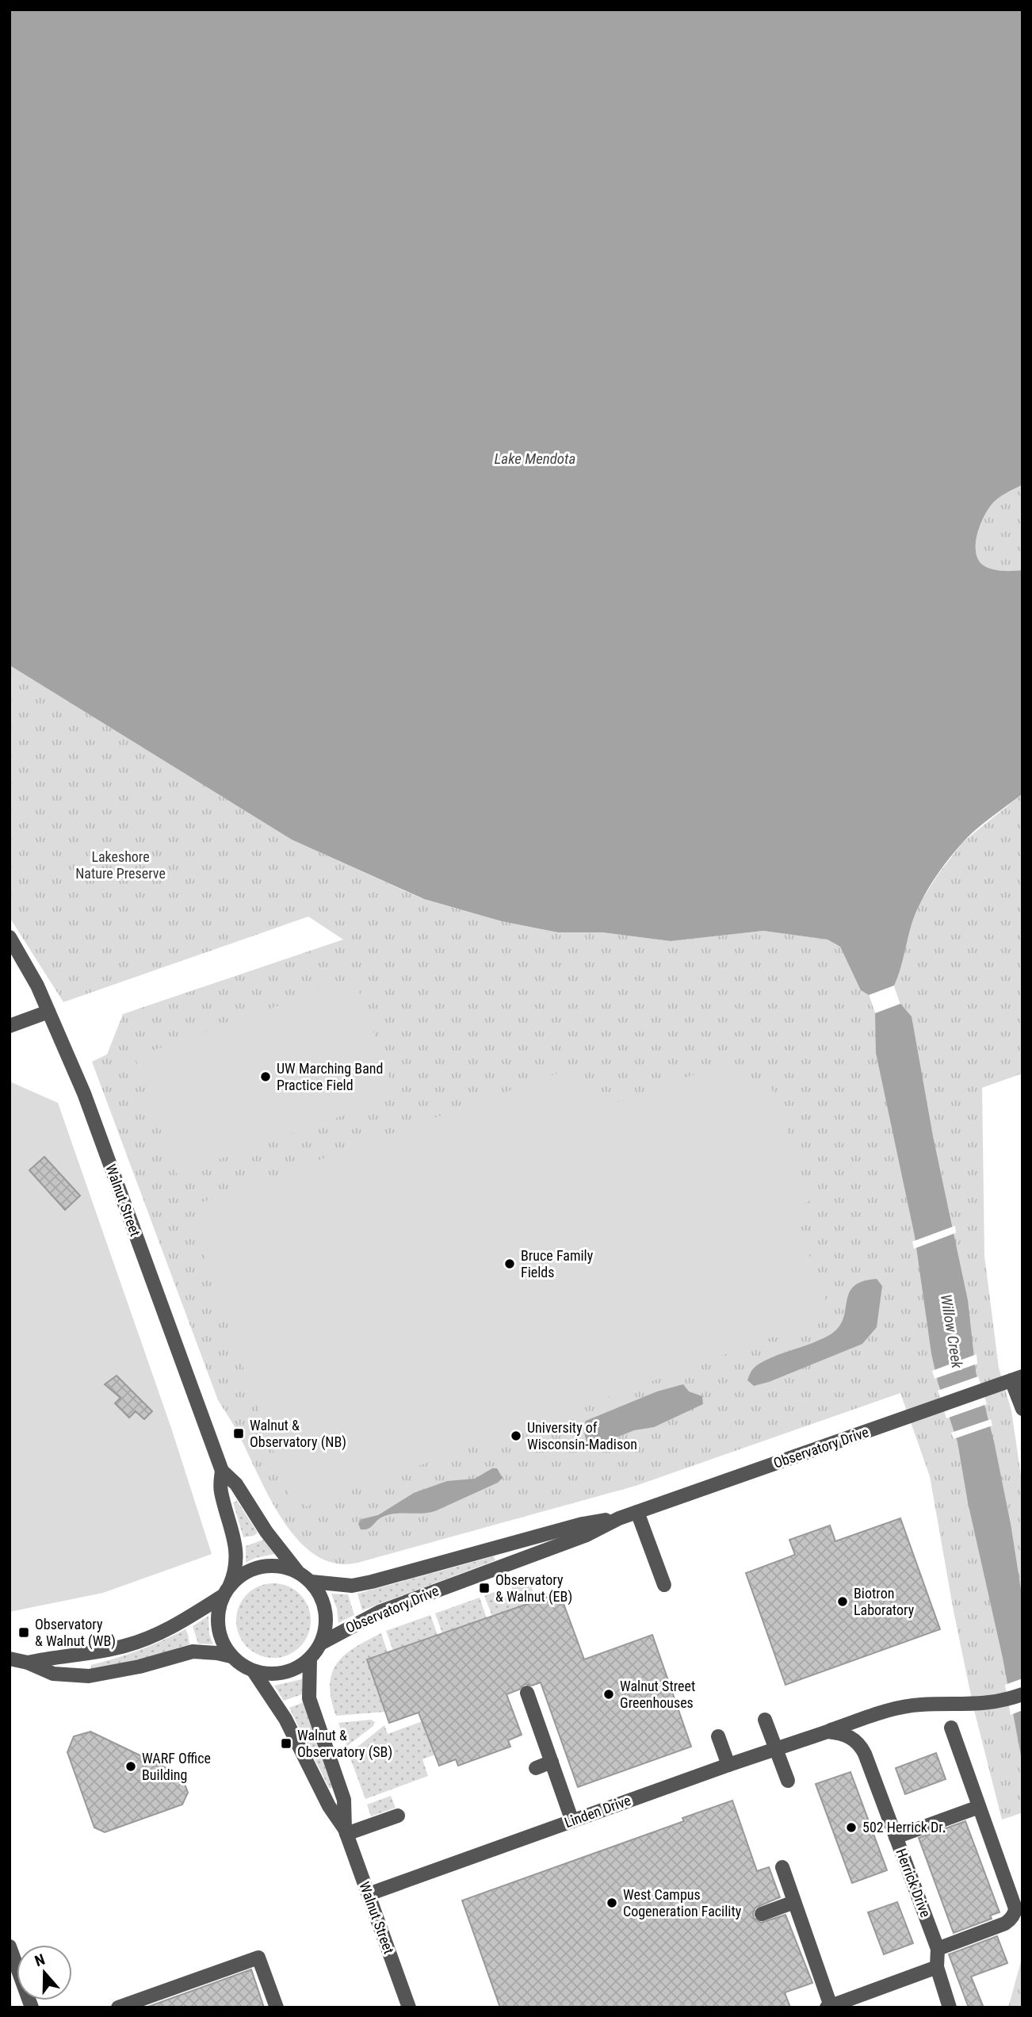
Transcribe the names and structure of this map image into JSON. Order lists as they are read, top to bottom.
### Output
{
  "streets": {
    "street": [
      "Walnut Street",
      "Observatory Drive",
      "Linden Drive",
      "Herrick Drive"
    ]
  },
  "crossings": [
    ["Walnut Street", "Observatory Drive"],
    ["Walnut Street", "Linden Drive"],
    ["Linden Drive", "Herrick Drive"]
  ],
  "water": ["Lake Mendota", "Willow Creek"],
  "parks": ["Lakeshore Nature Preserve"],
  "places": {
    "other": [
      "UW Marching Band Practice Field",
      "Bruce Family Fields",
      "University of Wisconsin-Madison",
      "Biotron Laboratory",
      "Walnut Street Greenhouses",
      "WARF Office Building",
      "502 Herrick Dr.",
      "West Campus Cogeneration Facility"
    ],
    "transit": [
      "Walnut & Observatory (NB)",
      "Observatory & Walnut (EB)",
      "Observatory & Walnut (WB)",
      "Walnut & Observatory (SB)"
    ]
  },
  "north": "top"
}
